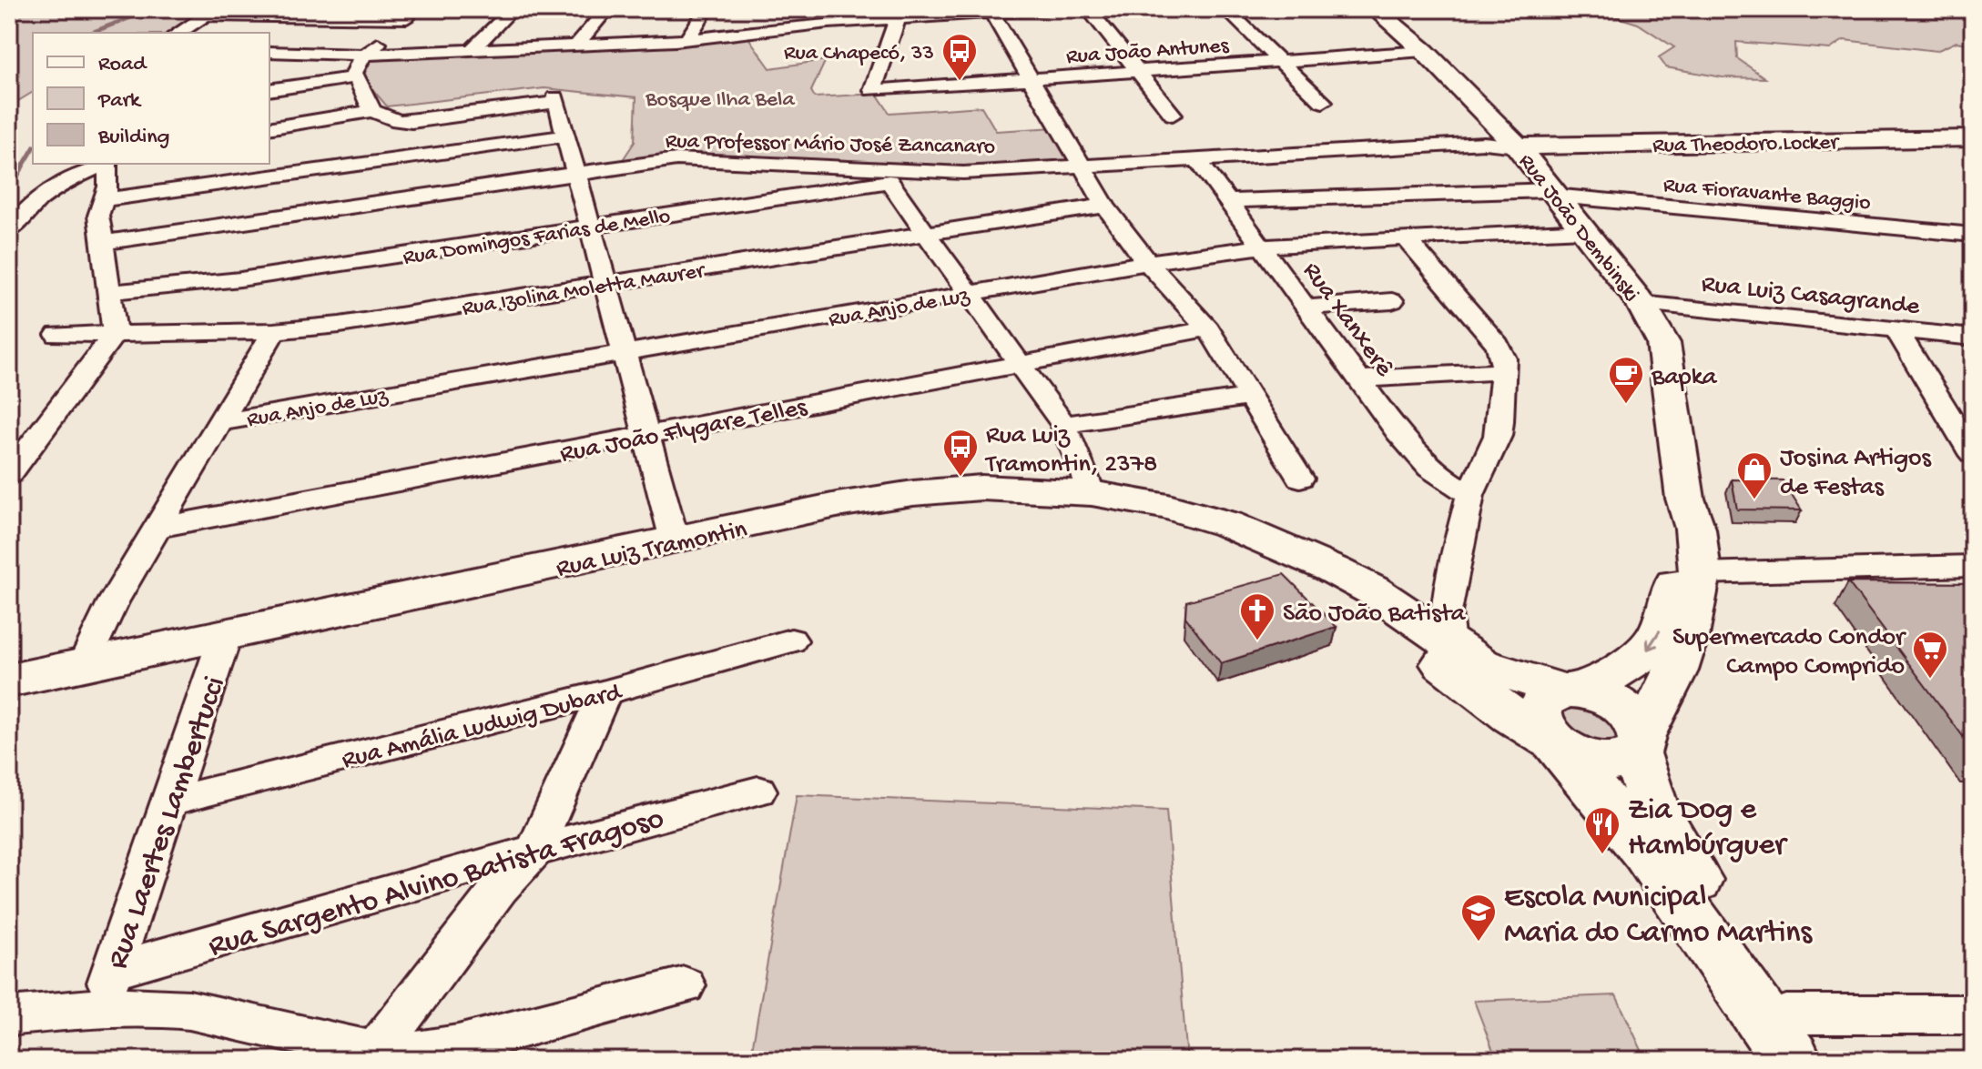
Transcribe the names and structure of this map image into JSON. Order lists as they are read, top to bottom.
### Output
{
  "streets": {
    "main road": ["Rua Theodoro Locker", "Rua João Dembinski", "Rua Luiz Tramontin"],
    "street": [
      "Rua João Antunes",
      "Rua Professor Mário José Zancanaro",
      "Rua Fioravante Baggio",
      "Rua Domingos Farias de Mello",
      "Rua Izolina Moletta Maurer",
      "Rua Luiz Casagrande",
      "Rua Anjo de Luz",
      "Rua Xanxerê",
      "Rua João Flygare Telles",
      "Rua Amália Ludwig Dubard",
      "Rua Laertes Lambertucci",
      "Rua Sargento Alvino Batista Fragoso"
    ]
  },
  "crossings": [
    ["Rua João Antunes", "Rua João Dembinski"],
    ["Rua Professor Mário José Zancanaro", "Rua Theodoro Locker"],
    ["Rua Professor Mário José Zancanaro", "Rua João Dembinski"],
    ["Rua Professor Mário José Zancanaro", "Rua Domingos Farias de Mello"],
    ["Rua Professor Mário José Zancanaro", "Rua Xanxerê"],
    ["Rua Theodoro Locker", "Rua João Dembinski"],
    ["Rua Fioravante Baggio", "Rua João Dembinski"],
    ["Rua Fioravante Baggio", "Rua Xanxerê"],
    ["Rua João Dembinski", "Rua Luiz Casagrande"],
    ["Rua João Dembinski", "Rua Anjo de Luz"],
    ["Rua João Dembinski", "Rua Luiz Tramontin"],
    ["Rua Anjo de Luz", "Rua Xanxerê"],
    ["Rua Luiz Tramontin", "Rua Laertes Lambertucci"],
    ["Rua Amália Ludwig Dubard", "Rua Laertes Lambertucci"],
    ["Rua Laertes Lambertucci", "Rua Sargento Alvino Batista Fragoso"]
  ],
  "parks": ["Bosque Ilha Bela"],
  "places": {
    "bus stop": ["Rua Chapecó, 33", "Rua Luiz Tramontin, 2378"],
    "cafe": ["Bapka"],
    "shop": ["Josina Artigos de Festas"],
    "church": ["São João Batista"],
    "supermarket": ["Supermercado Condor Campo Comprido"],
    "restaurant": ["Zia Dog e Hambúrguer"],
    "school or university": ["Escola Municipal Maria do Carmo Martins"]
  },
  "legend": ["Road", "Park", "Building"]
}
